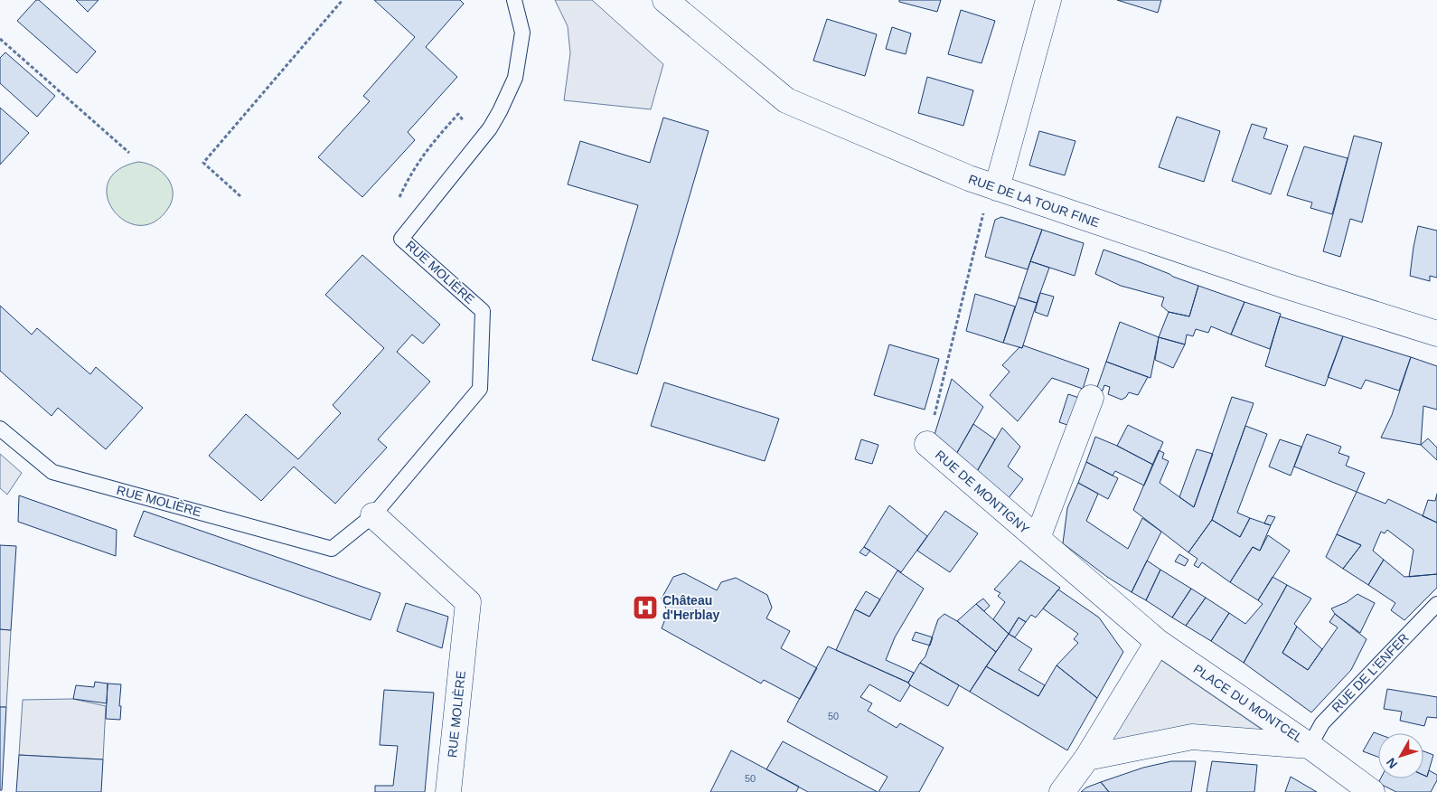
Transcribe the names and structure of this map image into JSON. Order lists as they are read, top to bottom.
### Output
{
  "streets": {
    "street": [
      "RUE DE LA TOUR FINE",
      "RUE MOLIÈRE",
      "RUE DE MONTIGNY",
      "PLACE DU MONTCEL"
    ],
    "lane": ["RUE DE L'ENFER"]
  },
  "crossings": [
    ["RUE DE LA TOUR FINE", "RUE DE MONTIGNY"],
    ["RUE DE MONTIGNY", "PLACE DU MONTCEL"],
    ["RUE DE L'ENFER", "PLACE DU MONTCEL"]
  ],
  "places": {
    "hospital": ["Château d'Herblay"]
  },
  "house_numbers": ["50", "50"],
  "north": "bottom left"
}
